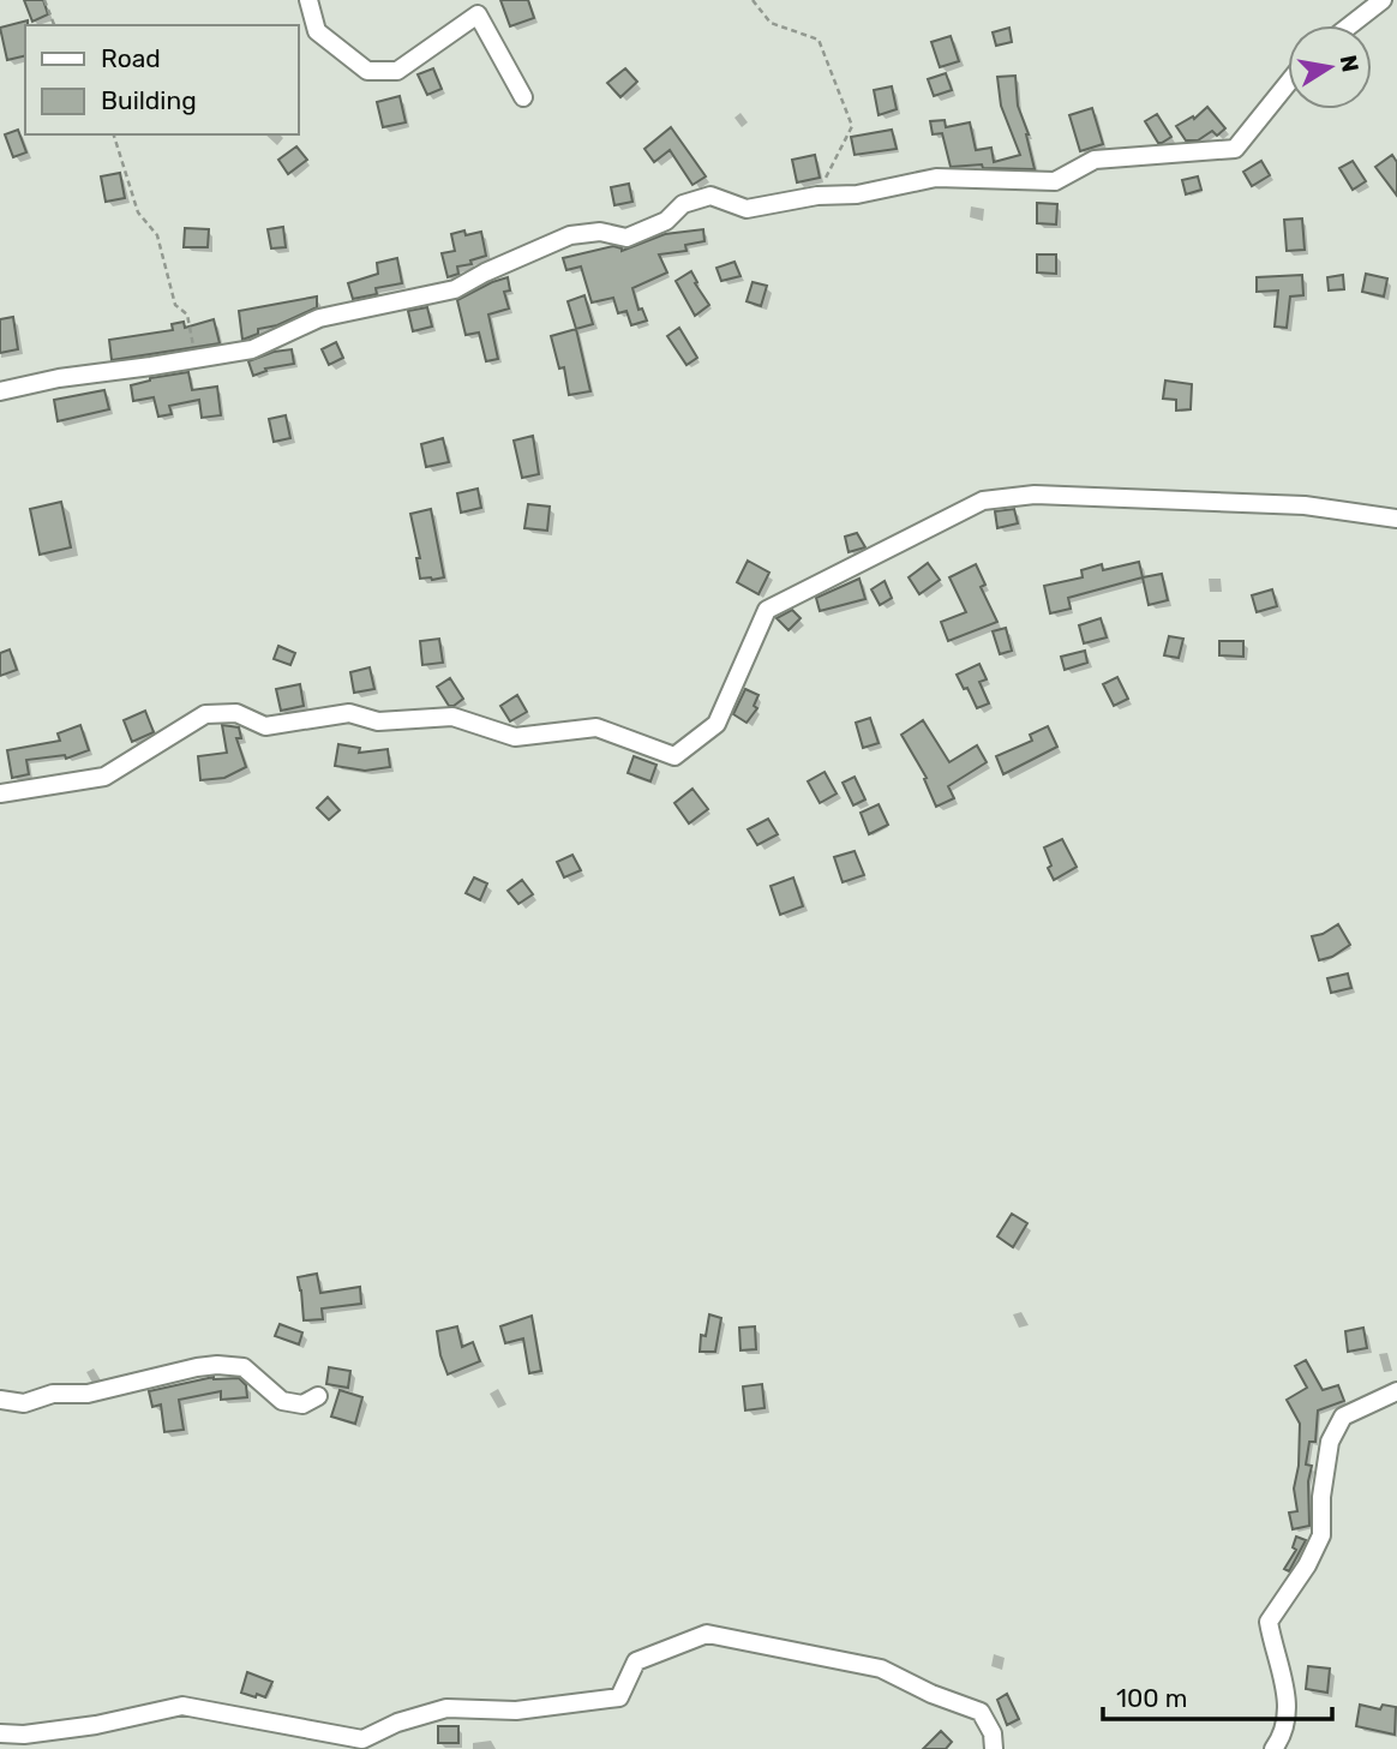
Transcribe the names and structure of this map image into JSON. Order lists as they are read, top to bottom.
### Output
{
  "legend": ["Road", "Building"],
  "scale_bar": "100 m",
  "north": "right"
}
